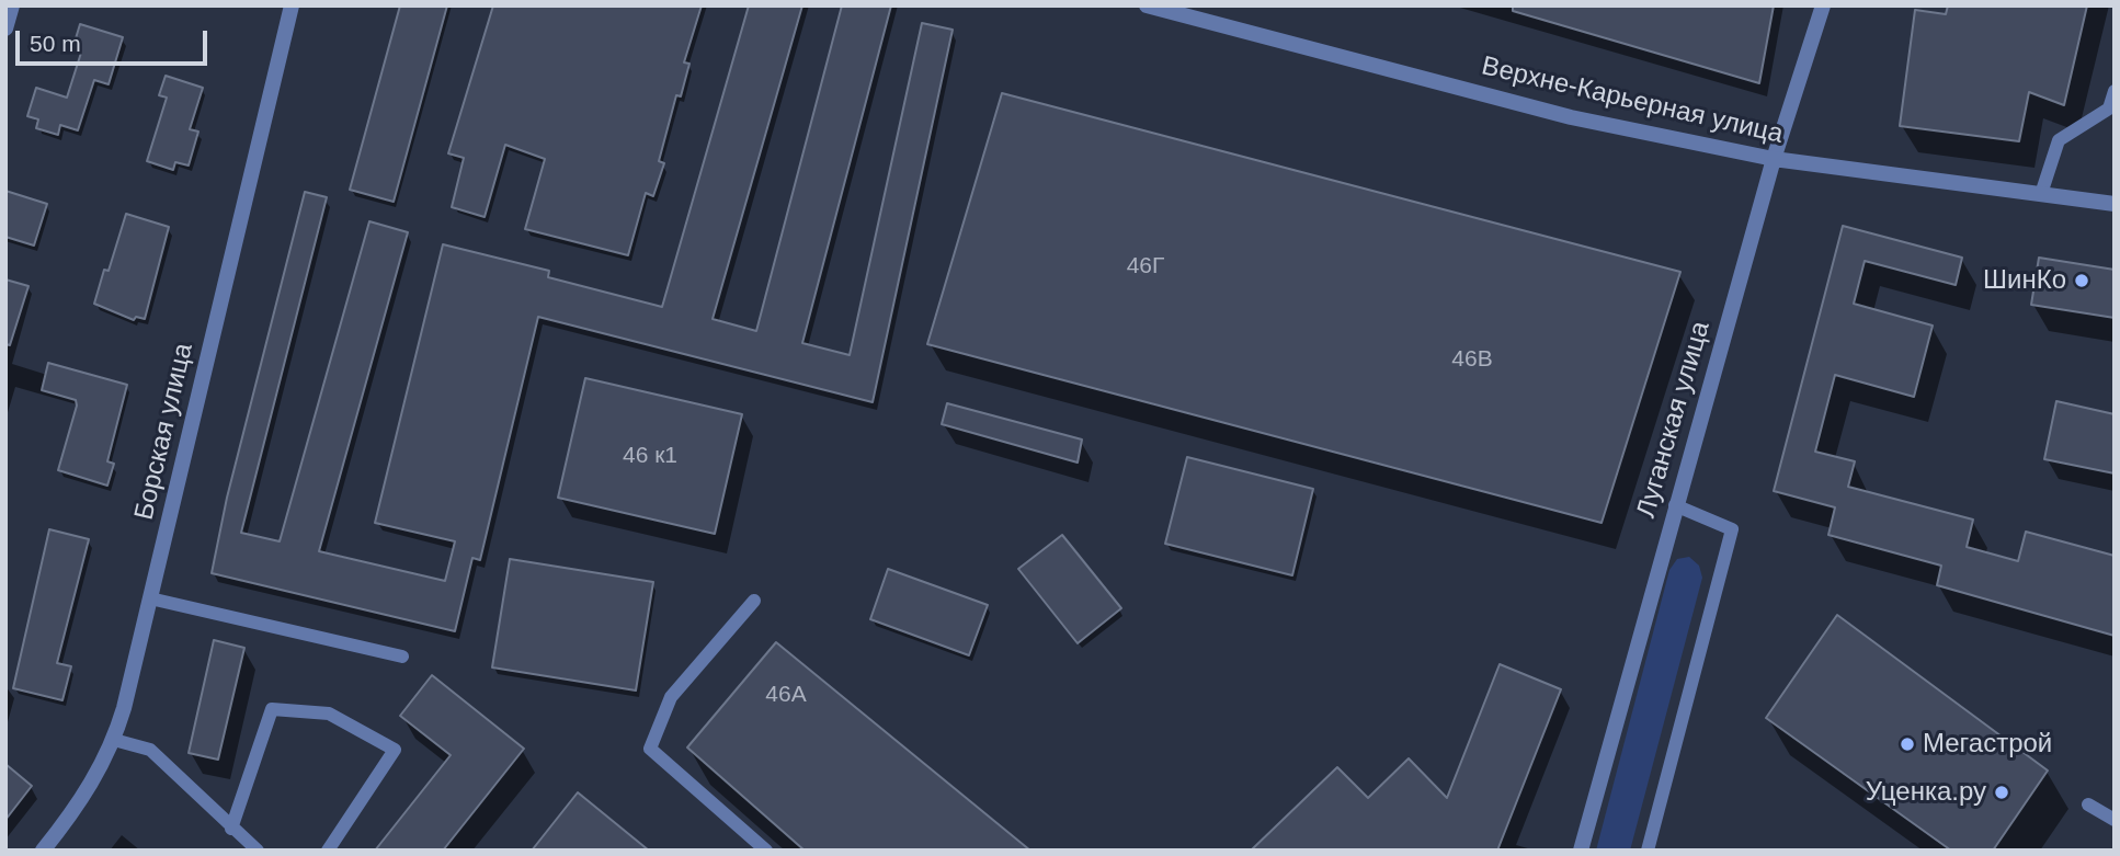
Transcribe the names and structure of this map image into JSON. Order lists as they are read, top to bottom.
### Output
{
  "streets": {
    "street": ["Верхне-Карьерная улица", "Луганская улица", "Борская улица"]
  },
  "crossings": [
    ["Верхне-Карьерная улица", "Луганская улица"]
  ],
  "places": ["ШинКо", "Мегастрой", "Уценка.ру"],
  "house_numbers": [
    "46Г",
    "46В",
    "46 к1",
    "46А"
  ],
  "scale_bar": "50 m"
}
